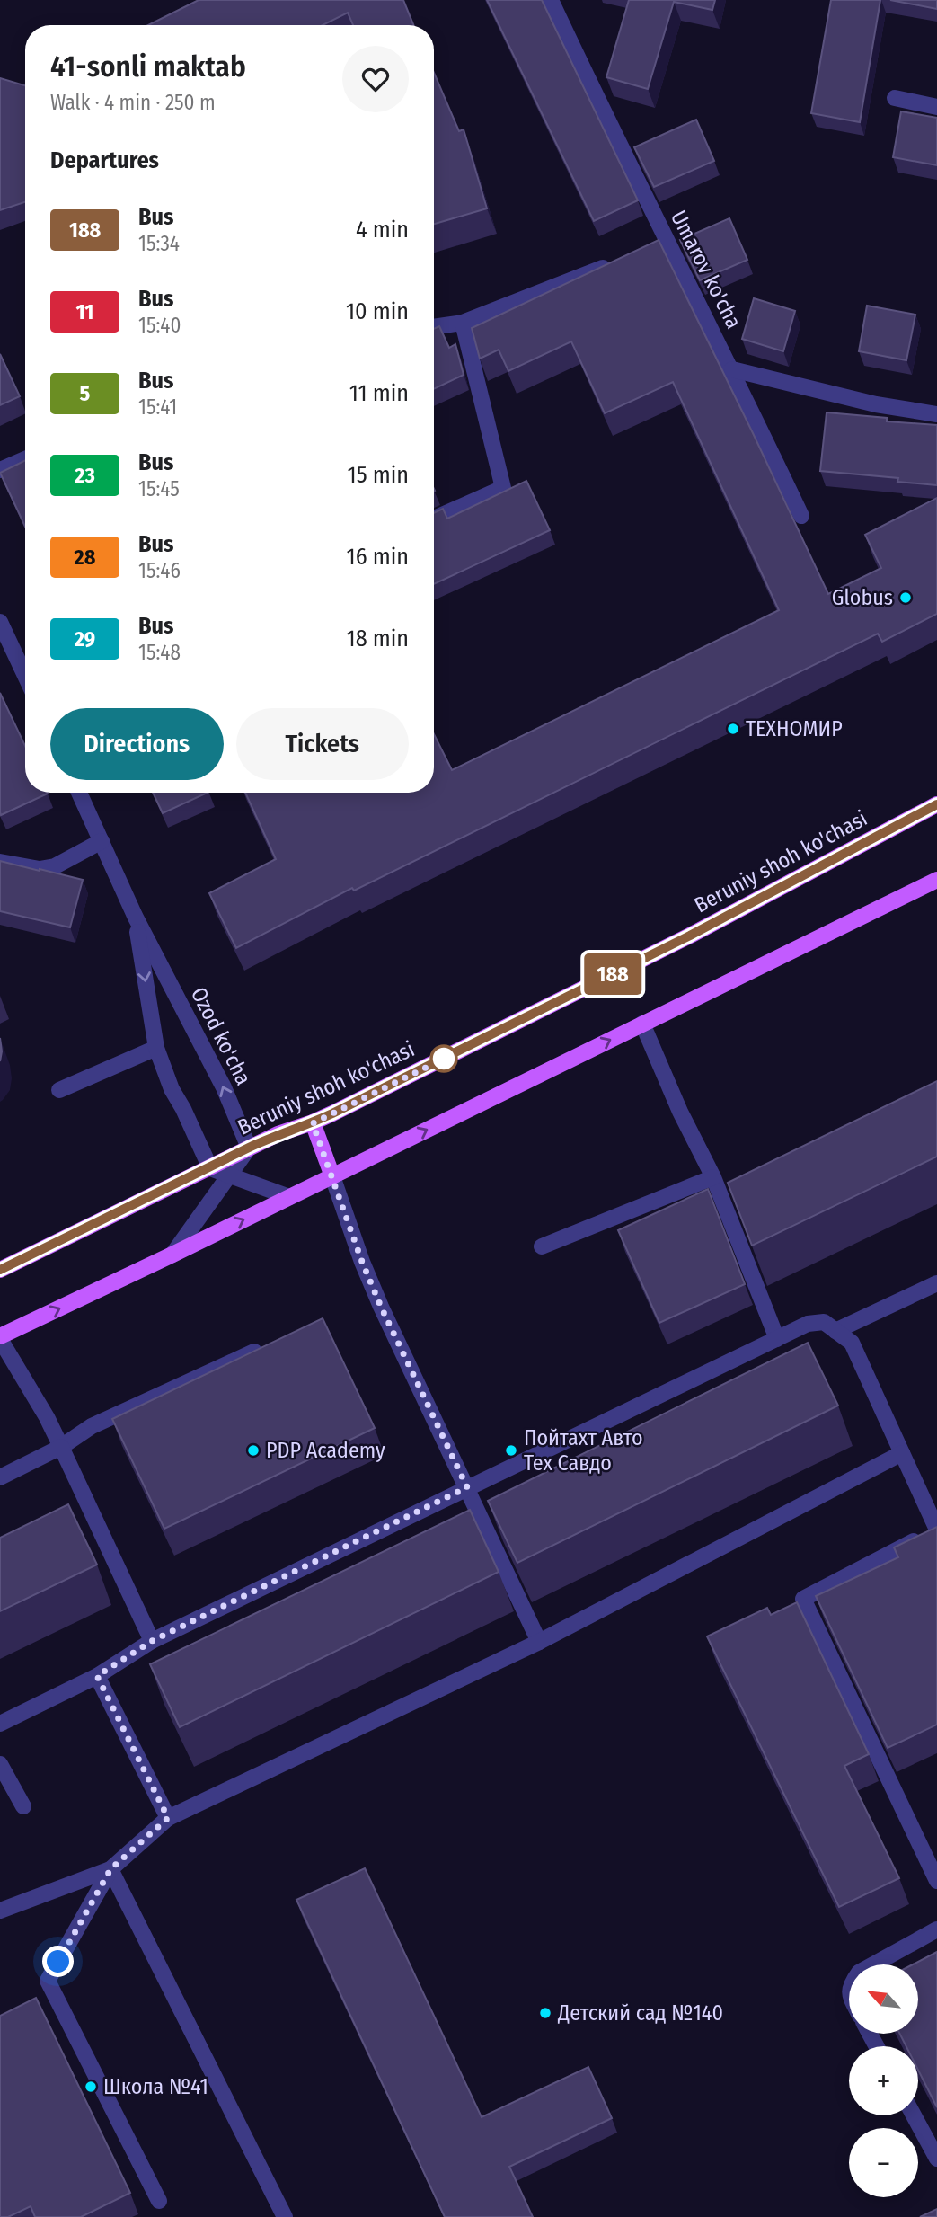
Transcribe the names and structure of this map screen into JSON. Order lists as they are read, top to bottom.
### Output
{
  "streets": {
    "main road": ["Beruniy shoh ko'chasi"],
    "street": ["Umarov ko'cha", "Ozod ko'cha"]
  },
  "crossings": [
    ["Beruniy shoh ko'chasi", "Ozod ko'cha"]
  ],
  "places": [
    "Globus",
    "ТЕХНОМИР",
    "PDP Academy",
    "Пойтахт Авто Тех Савдо",
    "Детский сад №140",
    "Школа №41"
  ],
  "lines": ["bus line 188"],
  "north": "top left",
  "page": {
    "on_map": "188",
    "heading": [
      ["41-sonli maktab", "Walk · 4 min · 250 m"],
      "Departures"
    ],
    "list": [
      {
        "mark": "188",
        "name": "Bus",
        "note": "15:34",
        "value": "4 min"
      },
      {
        "mark": "11",
        "name": "Bus",
        "note": "15:40",
        "value": "10 min"
      },
      {
        "mark": "5",
        "name": "Bus",
        "note": "15:41",
        "value": "11 min"
      },
      {
        "mark": "23",
        "name": "Bus",
        "note": "15:45",
        "value": "15 min"
      },
      {
        "mark": "28",
        "name": "Bus",
        "note": "15:46",
        "value": "16 min"
      },
      {
        "mark": "29",
        "name": "Bus",
        "note": "15:48",
        "value": "18 min"
      }
    ],
    "buttons": ["Directions", "Tickets"],
    "map_buttons": ["+", "−"]
  }
}
